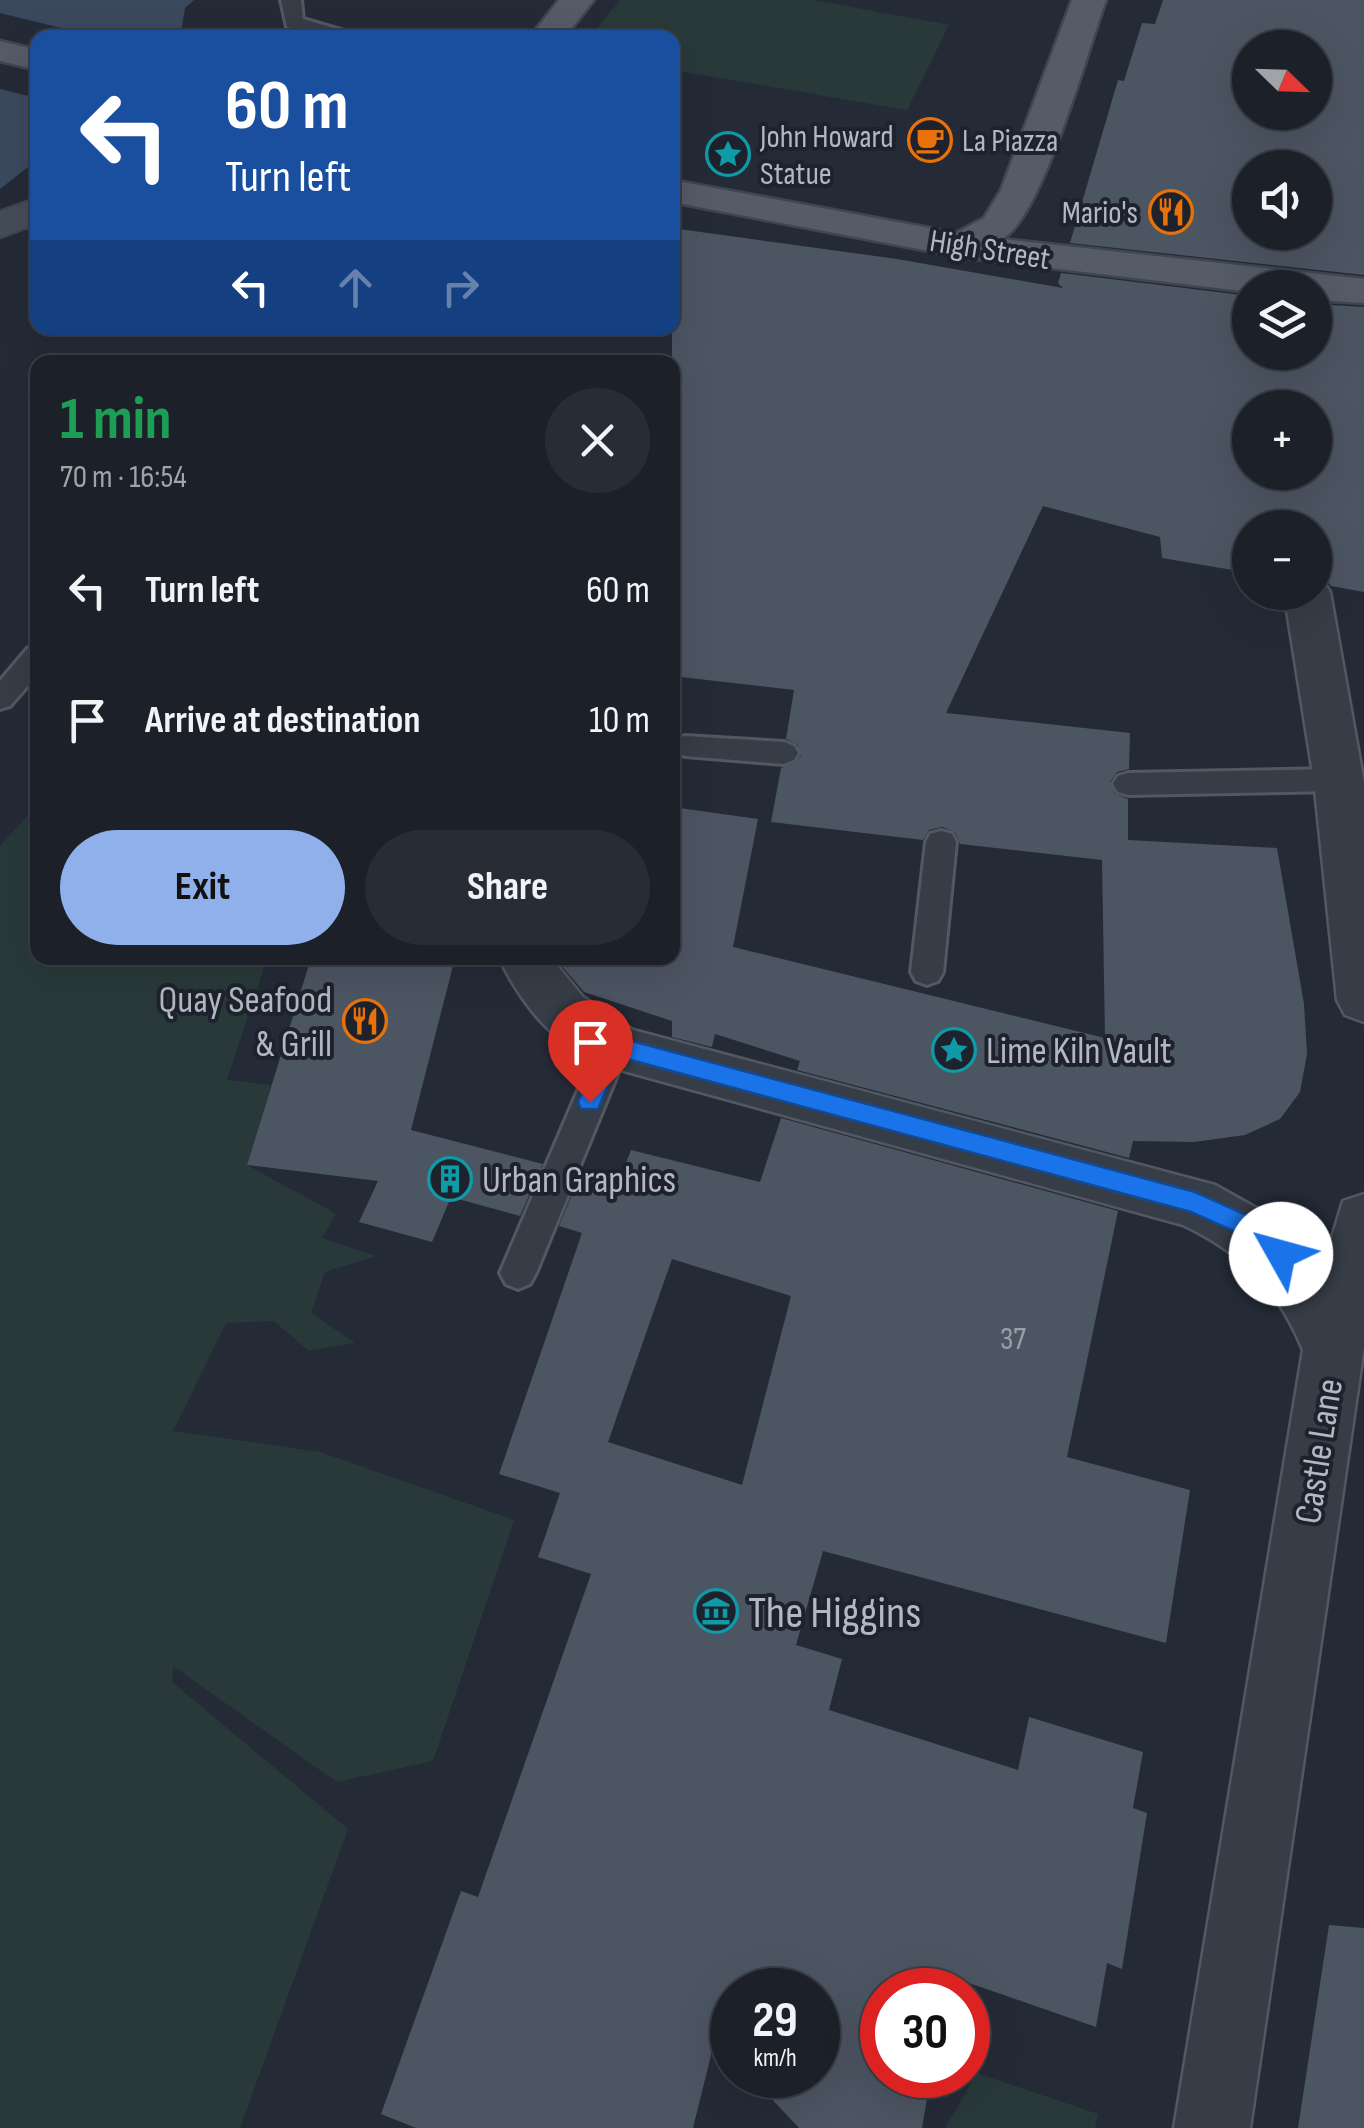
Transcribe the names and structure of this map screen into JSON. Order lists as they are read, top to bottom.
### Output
{
  "streets": {
    "main road": ["High Street"],
    "street": ["Castle Lane"]
  },
  "places": {
    "cafe": ["La Piazza"],
    "place": ["John Howard Statue", "Lime Kiln Vault"],
    "restaurant": ["Mario's", "Quay Seafood & Grill"],
    "building": ["Urban Graphics"],
    "museum": ["The Higgins"]
  },
  "house_numbers": ["37"],
  "north": "bottom right",
  "page": {
    "map_buttons": ["+", "−"],
    "turn": ["60 m", "Turn left"],
    "heading": ["1 min", "70 m · 16:54"],
    "list": [
      {
        "name": "Turn left",
        "value": "60 m"
      },
      {
        "name": "Arrive at destination",
        "value": "10 m"
      }
    ],
    "buttons": ["Exit", "Share"],
    "speed": "29 km/h",
    "limit": "30"
  }
}
